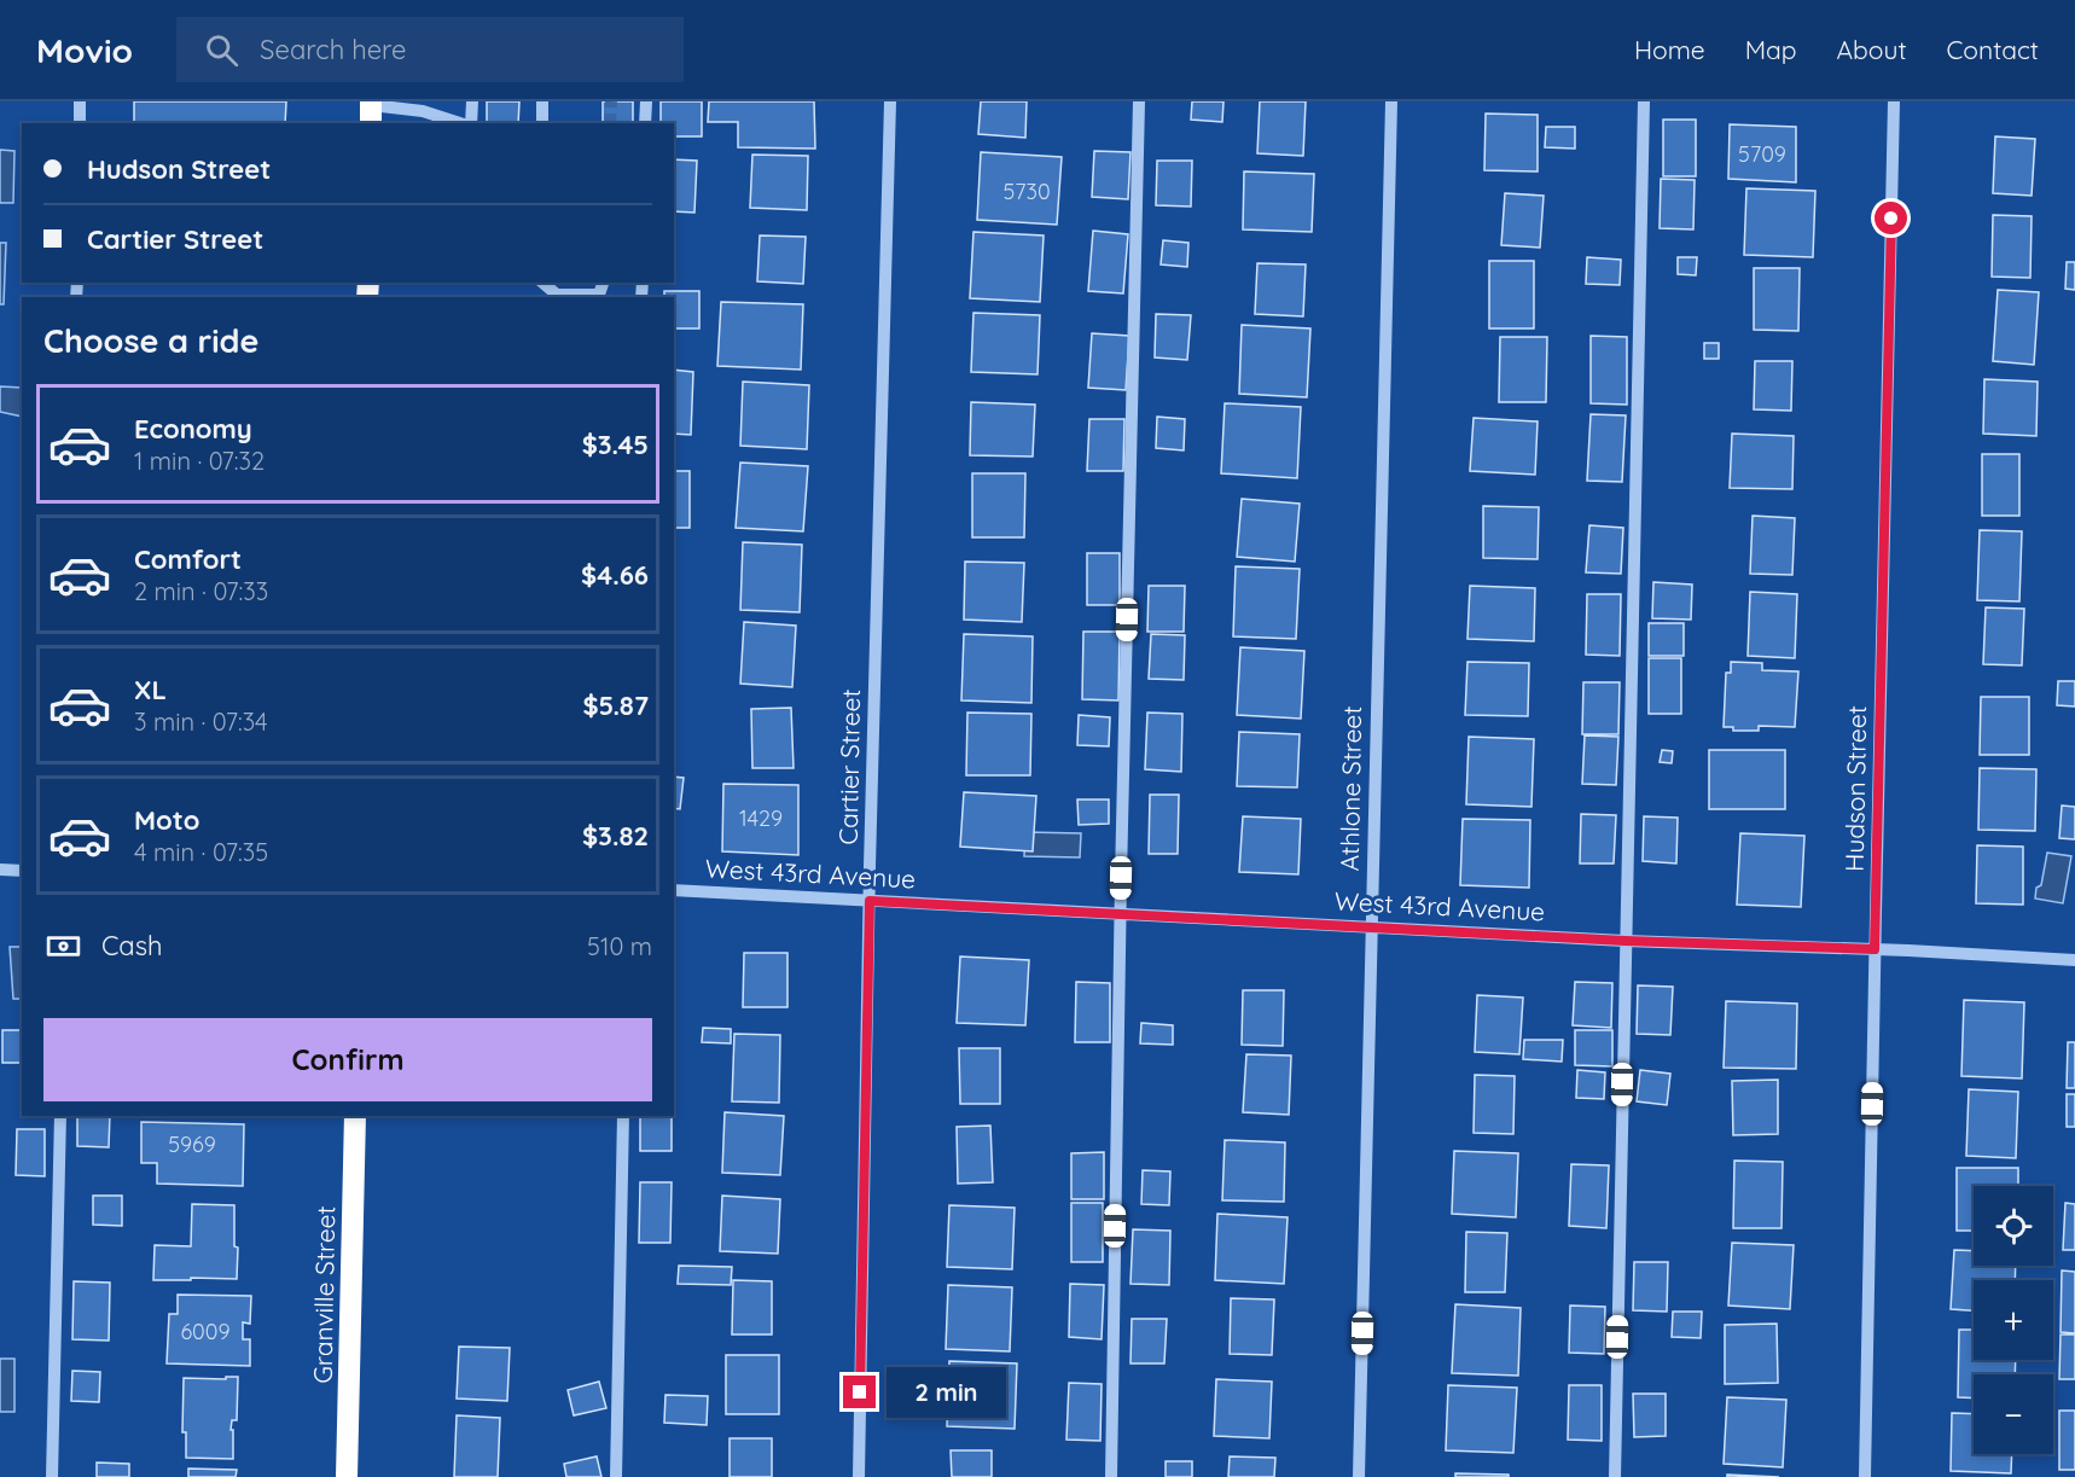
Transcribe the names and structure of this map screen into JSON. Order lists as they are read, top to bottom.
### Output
{
  "streets": {
    "highway": ["Granville Street"],
    "street": [
      "Cartier Street",
      "Athlone Street",
      "Hudson Street",
      "West 43rd Avenue"
    ]
  },
  "crossings": [
    ["Cartier Street", "West 43rd Avenue"],
    ["Athlone Street", "West 43rd Avenue"],
    ["Hudson Street", "West 43rd Avenue"]
  ],
  "house_numbers": [
    "5709",
    "5730",
    "1429",
    "5969",
    "6009"
  ],
  "page": {
    "header": "Movio",
    "search": "Search here",
    "nav": [
      "Home",
      "Map",
      "About",
      "Contact"
    ],
    "banner": ["Hudson Street", "Cartier Street"],
    "heading": "Choose a ride",
    "list": [
      {
        "name": "Economy",
        "note": "1 min · 07:32",
        "value": "$3.45"
      },
      {
        "name": "Comfort",
        "note": "2 min · 07:33",
        "value": "$4.66"
      },
      {
        "name": "XL",
        "note": "3 min · 07:34",
        "value": "$5.87"
      },
      {
        "name": "Moto",
        "note": "4 min · 07:35",
        "value": "$3.82"
      }
    ],
    "pay": ["Cash", "510 m"],
    "buttons": "Confirm",
    "map_buttons": ["+", "−"],
    "bubble": "2 min"
  }
}
